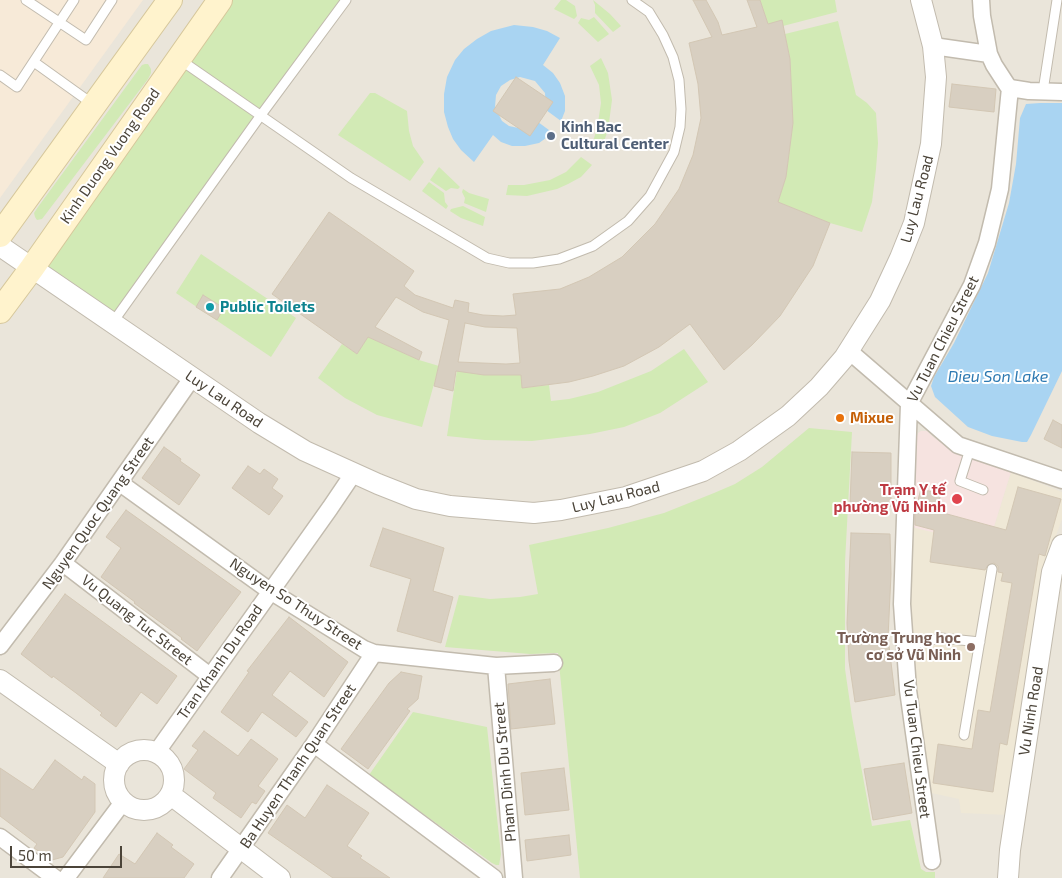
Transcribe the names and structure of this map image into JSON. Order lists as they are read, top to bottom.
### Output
{
  "streets": {
    "main road": ["Kinh Duong Vuong Road"],
    "street": [
      "Luy Lau Road",
      "Vu Tuan Chieu Street",
      "Nguyen Quoc Quang Street",
      "Nguyen So Thuy Street",
      "Vu Quang Tuc Street",
      "Tran Khanh Du Road",
      "Vu Ninh Road",
      "Ba Huyen Thanh Quan Street",
      "Pham Dinh Du Street"
    ]
  },
  "crossings": [
    ["Kinh Duong Vuong Road", "Luy Lau Road"],
    ["Luy Lau Road", "Nguyen Quoc Quang Street"],
    ["Luy Lau Road", "Tran Khanh Du Road"],
    ["Nguyen Quoc Quang Street", "Nguyen So Thuy Street"],
    ["Nguyen Quoc Quang Street", "Vu Quang Tuc Street"],
    ["Nguyen So Thuy Street", "Tran Khanh Du Road"],
    ["Nguyen So Thuy Street", "Ba Huyen Thanh Quan Street"],
    ["Nguyen So Thuy Street", "Pham Dinh Du Street"],
    ["Vu Quang Tuc Street", "Tran Khanh Du Road"]
  ],
  "water": ["Dieu Son Lake"],
  "places": [
    "Kinh Bac Cultural Center",
    "Public Toilets",
    "Mixue",
    "Trạm Y tế phường Vũ Ninh",
    "Trường Trung học cơ sở Vũ Ninh"
  ],
  "scale_bar": "50 m"
}
